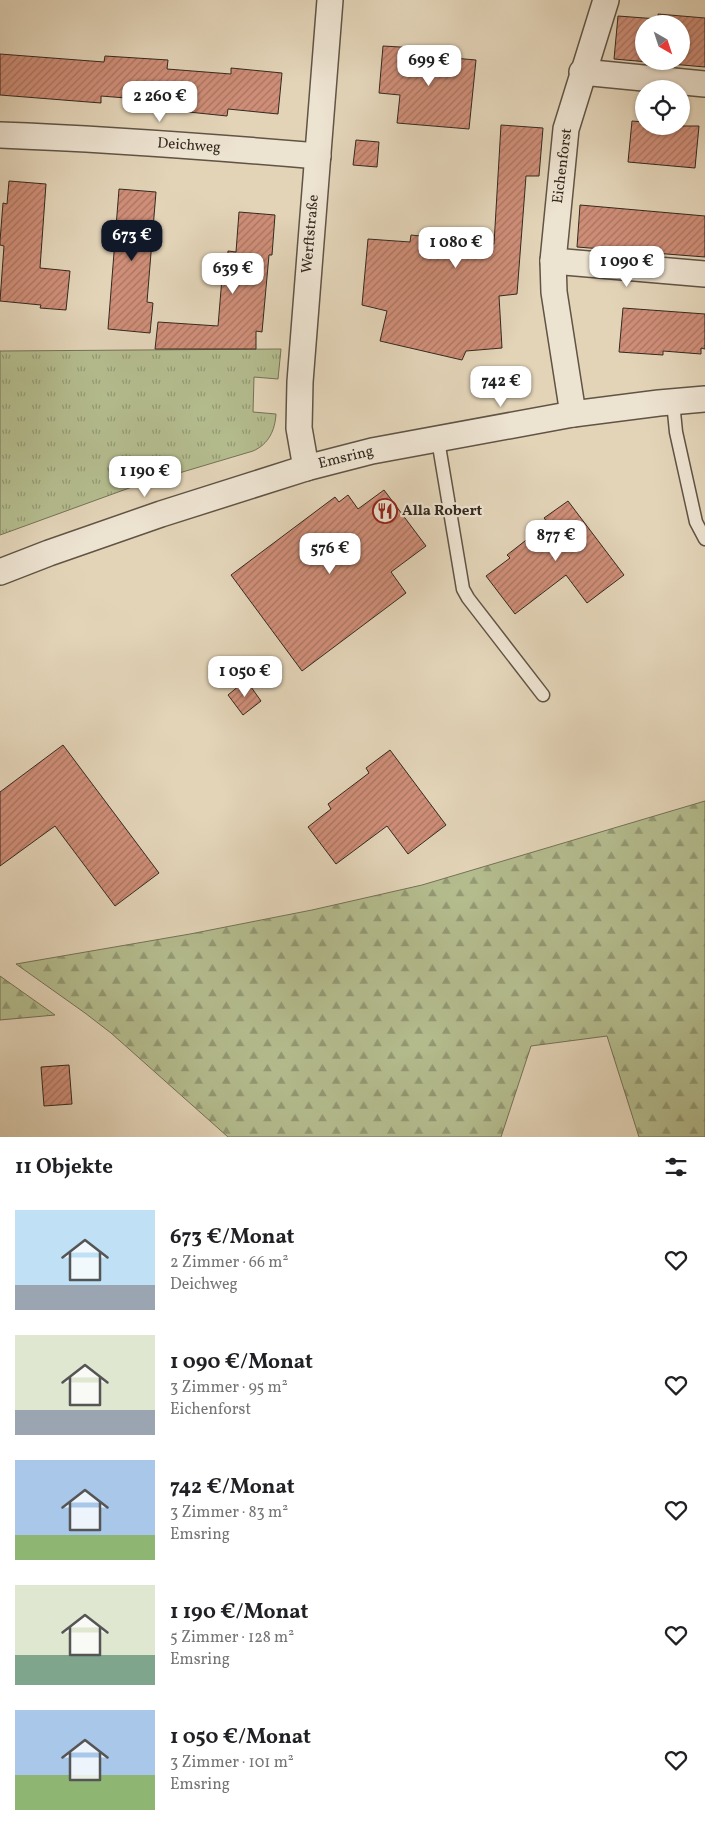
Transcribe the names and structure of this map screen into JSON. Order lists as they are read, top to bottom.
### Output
{
  "streets": {
    "street": [
      "Deichweg",
      "Eichenforst",
      "Werftstraße",
      "Emsring"
    ]
  },
  "crossings": [
    ["Deichweg", "Werftstraße"],
    ["Eichenforst", "Emsring"],
    ["Werftstraße", "Emsring"]
  ],
  "places": {
    "restaurant": ["Alla Robert"]
  },
  "north": "bottom right",
  "page": {
    "price": [
      "699 €",
      "2 260 €",
      "673 €",
      "1 080 €",
      "1 090 €",
      "639 €",
      "742 €",
      "1 190 €",
      "877 €",
      "576 €",
      "1 050 €"
    ],
    "heading": "11 Objekte",
    "list": [
      {
        "name": "673 €/Monat",
        "note": "2 Zimmer · 66 m² · Deichweg"
      },
      {
        "name": "1 090 €/Monat",
        "note": "3 Zimmer · 95 m² · Eichenforst"
      },
      {
        "name": "742 €/Monat",
        "note": "3 Zimmer · 83 m² · Emsring"
      },
      {
        "name": "1 190 €/Monat",
        "note": "5 Zimmer · 128 m² · Emsring"
      },
      {
        "name": "1 050 €/Monat",
        "note": "3 Zimmer · 101 m² · Emsring"
      }
    ]
  }
}
